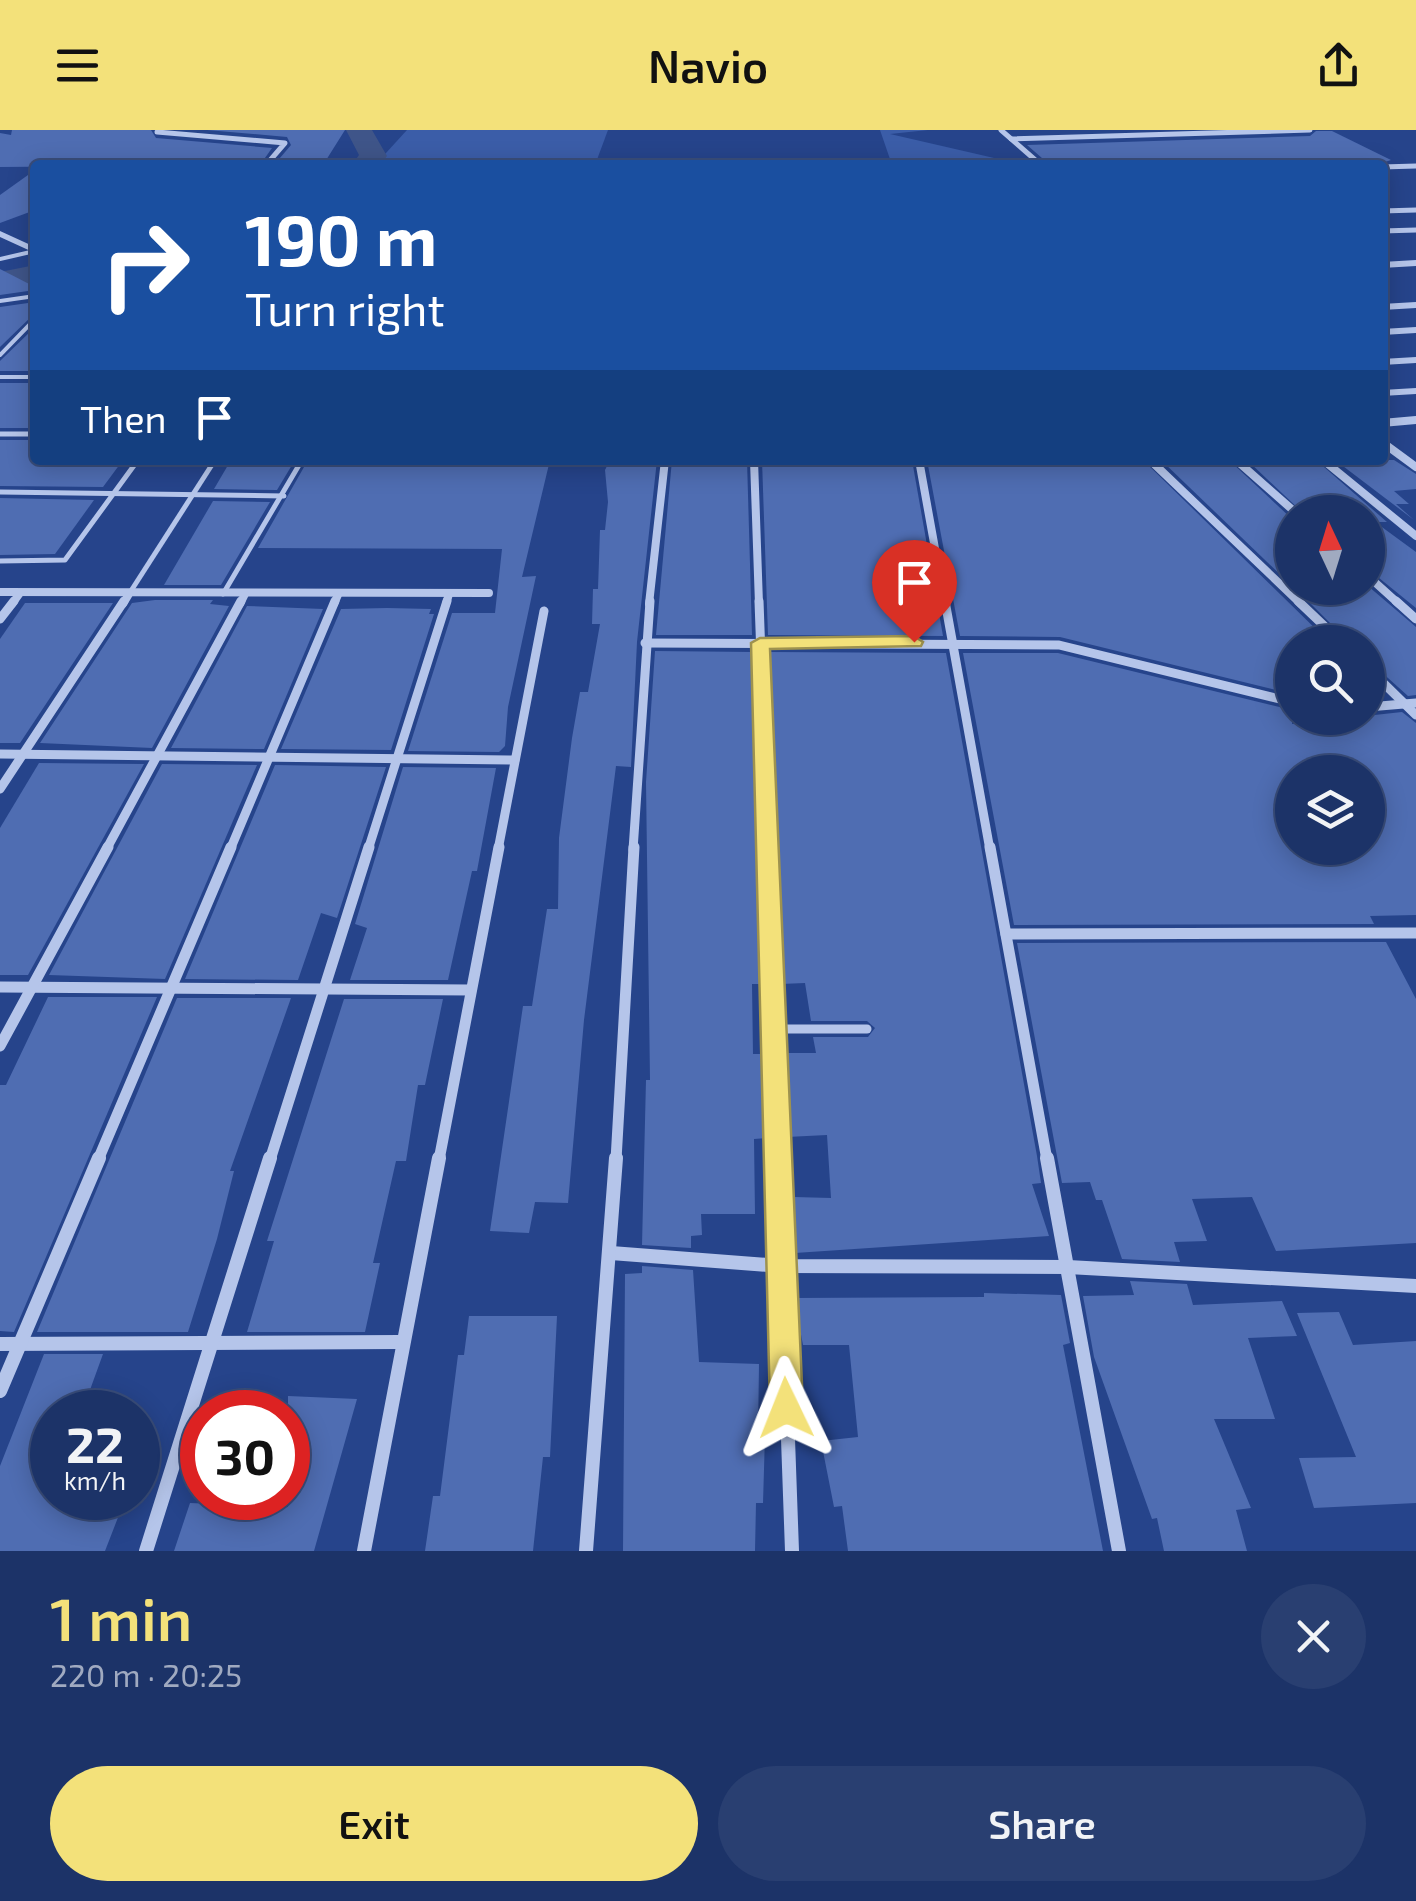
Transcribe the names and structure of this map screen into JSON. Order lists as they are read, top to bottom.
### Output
{
  "north": "top",
  "page": {
    "header": "Navio",
    "turn": ["190 m", "Turn right"],
    "then": "Then",
    "speed": "22 km/h",
    "limit": "30",
    "heading": ["1 min", "220 m · 20:25"],
    "buttons": ["Exit", "Share"]
  }
}
